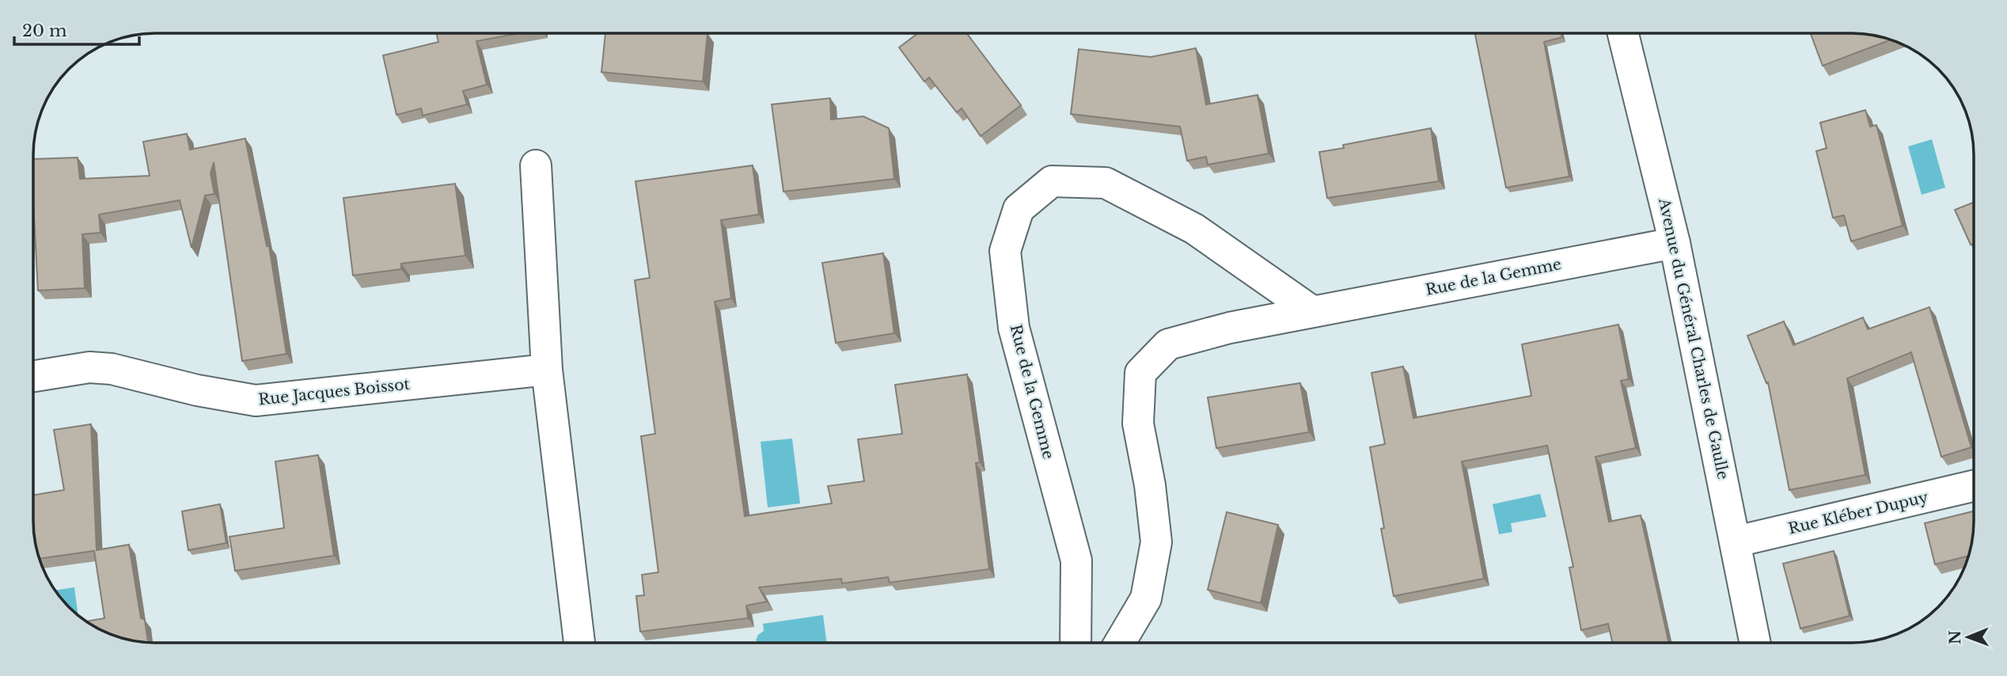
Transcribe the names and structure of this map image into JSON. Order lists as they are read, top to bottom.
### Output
{
  "streets": {
    "street": [
      "Rue de la Gemme",
      "Avenue du Général Charles de Gaulle",
      "Rue Jacques Boissot",
      "Rue Kléber Dupuy"
    ]
  },
  "crossings": [
    ["Rue de la Gemme", "Avenue du Général Charles de Gaulle"],
    ["Avenue du Général Charles de Gaulle", "Rue Kléber Dupuy"]
  ],
  "scale_bar": "20 m",
  "north": "left"
}
